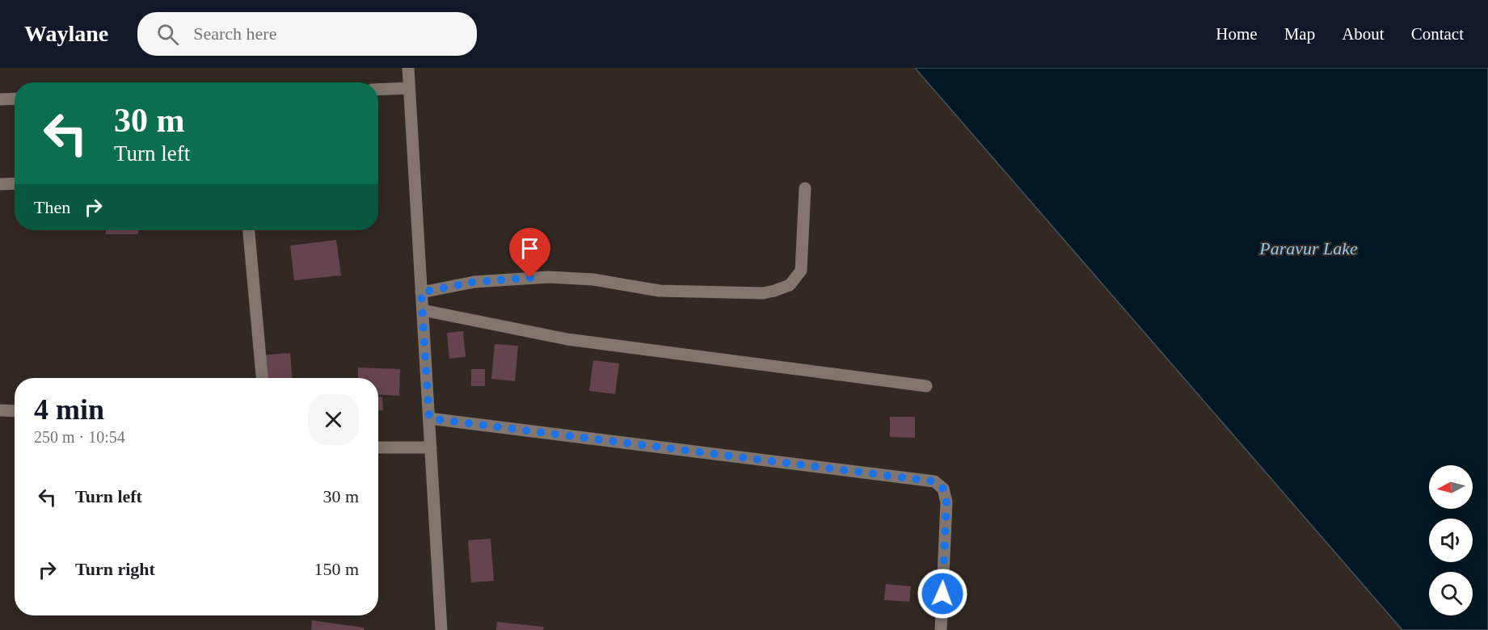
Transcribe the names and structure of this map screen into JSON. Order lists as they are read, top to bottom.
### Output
{
  "water": ["Paravur Lake"],
  "north": "left",
  "page": {
    "header": "Waylane",
    "search": "Search here",
    "nav": [
      "Home",
      "Map",
      "About",
      "Contact"
    ],
    "turn": ["30 m", "Turn left"],
    "then": "Then",
    "heading": ["4 min", "250 m · 10:54"],
    "list": [
      {
        "name": "Turn left",
        "value": "30 m"
      },
      {
        "name": "Turn right",
        "value": "150 m"
      }
    ]
  }
}
